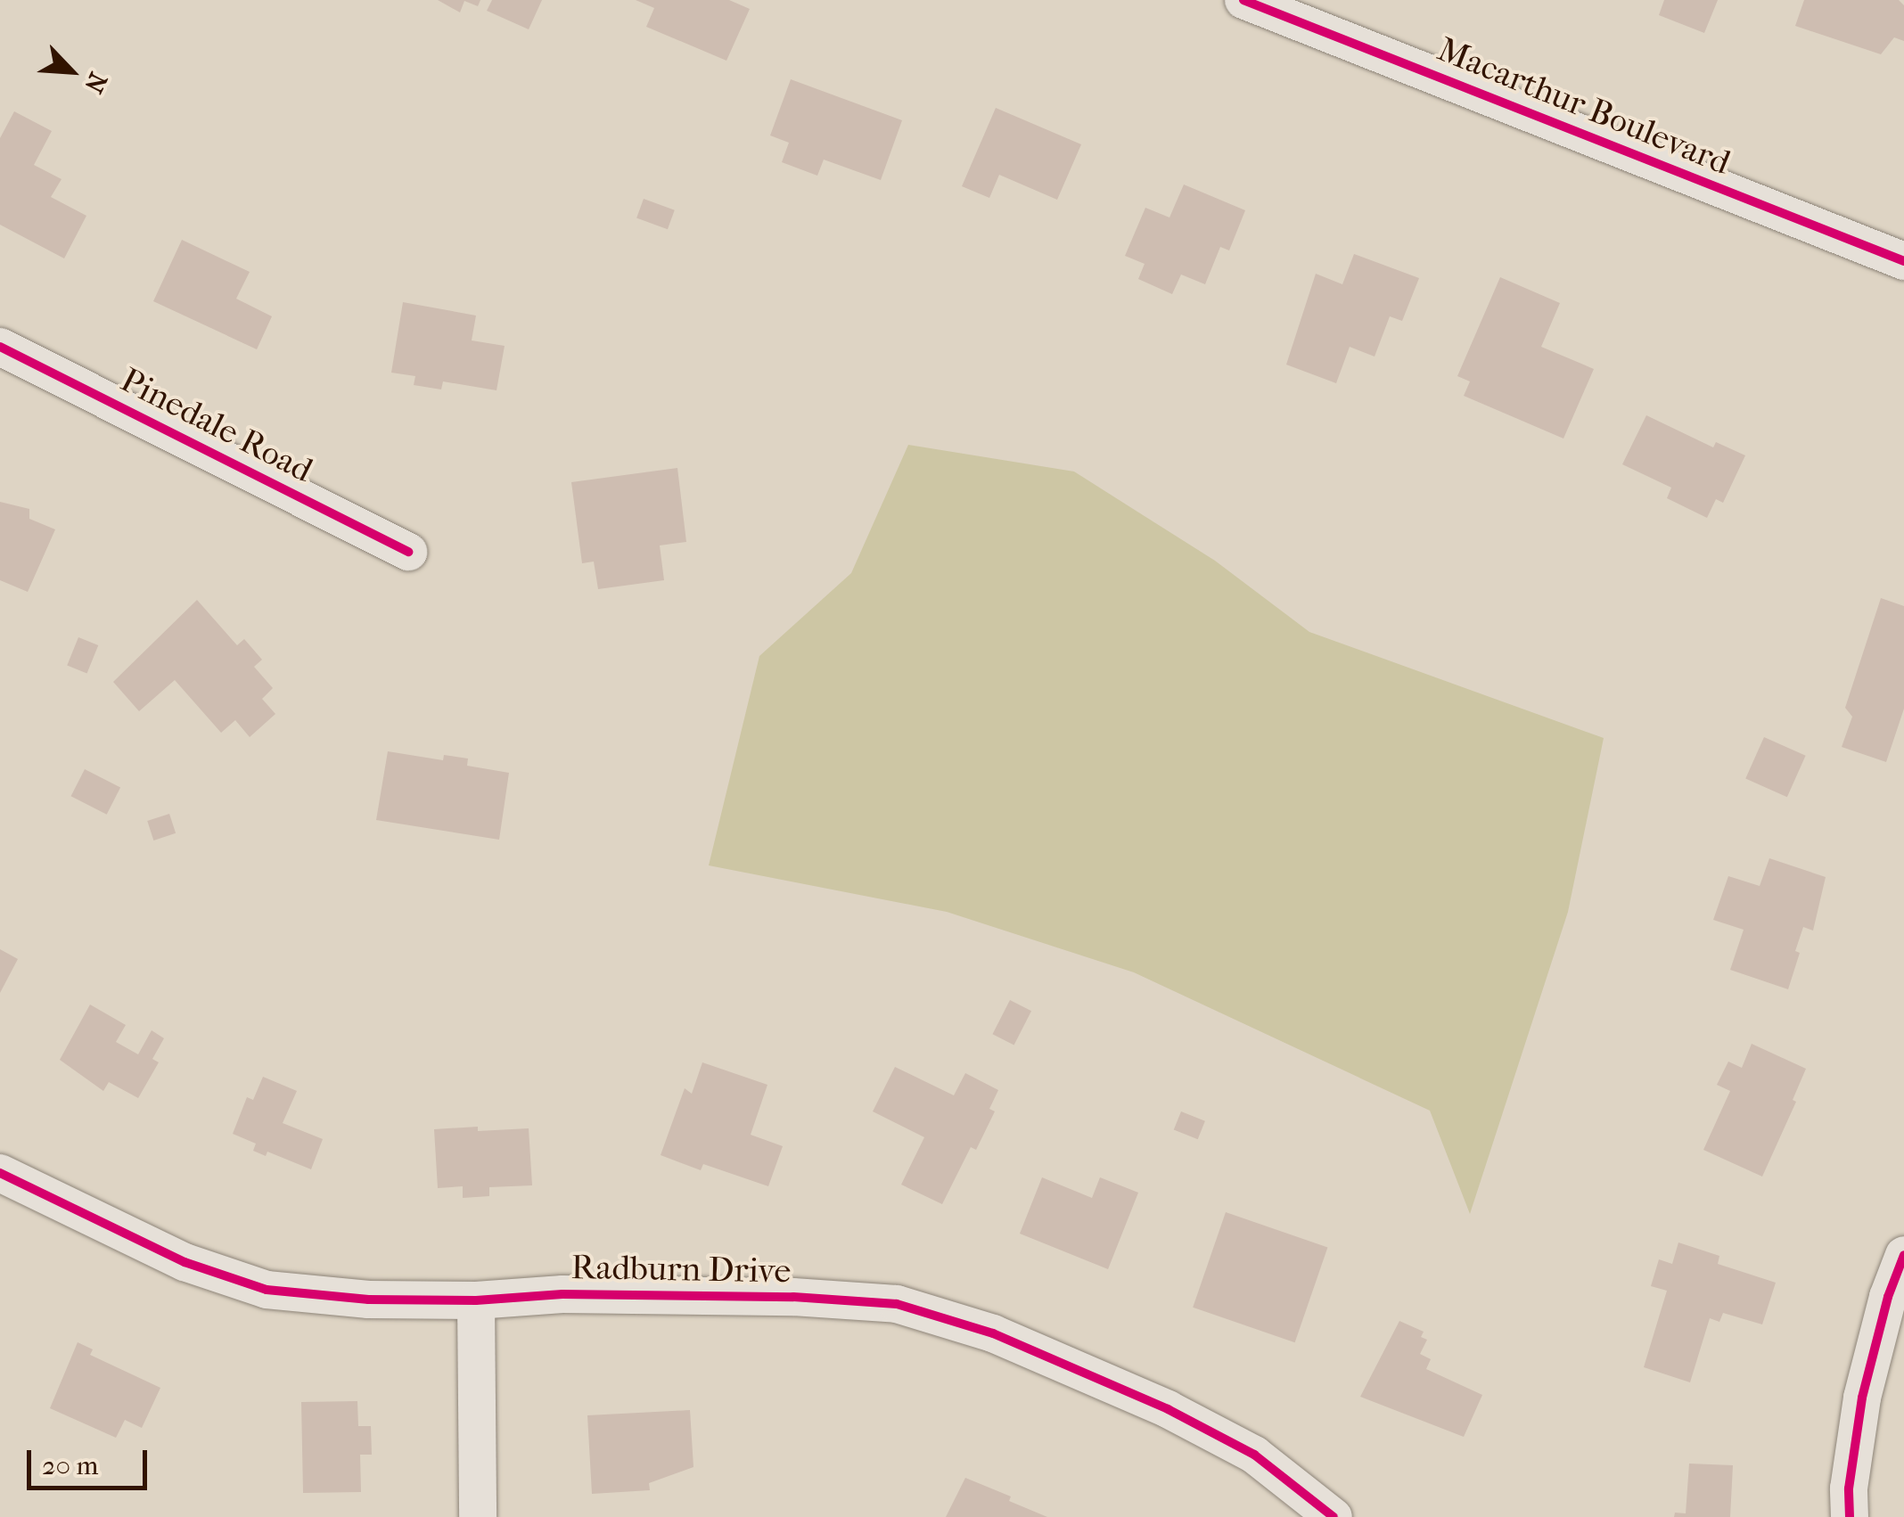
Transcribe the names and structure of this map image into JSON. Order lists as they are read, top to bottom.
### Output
{
  "streets": {
    "street": ["Macarthur Boulevard", "Pinedale Road", "Radburn Drive"]
  },
  "scale_bar": "20 m",
  "north": "bottom right"
}
